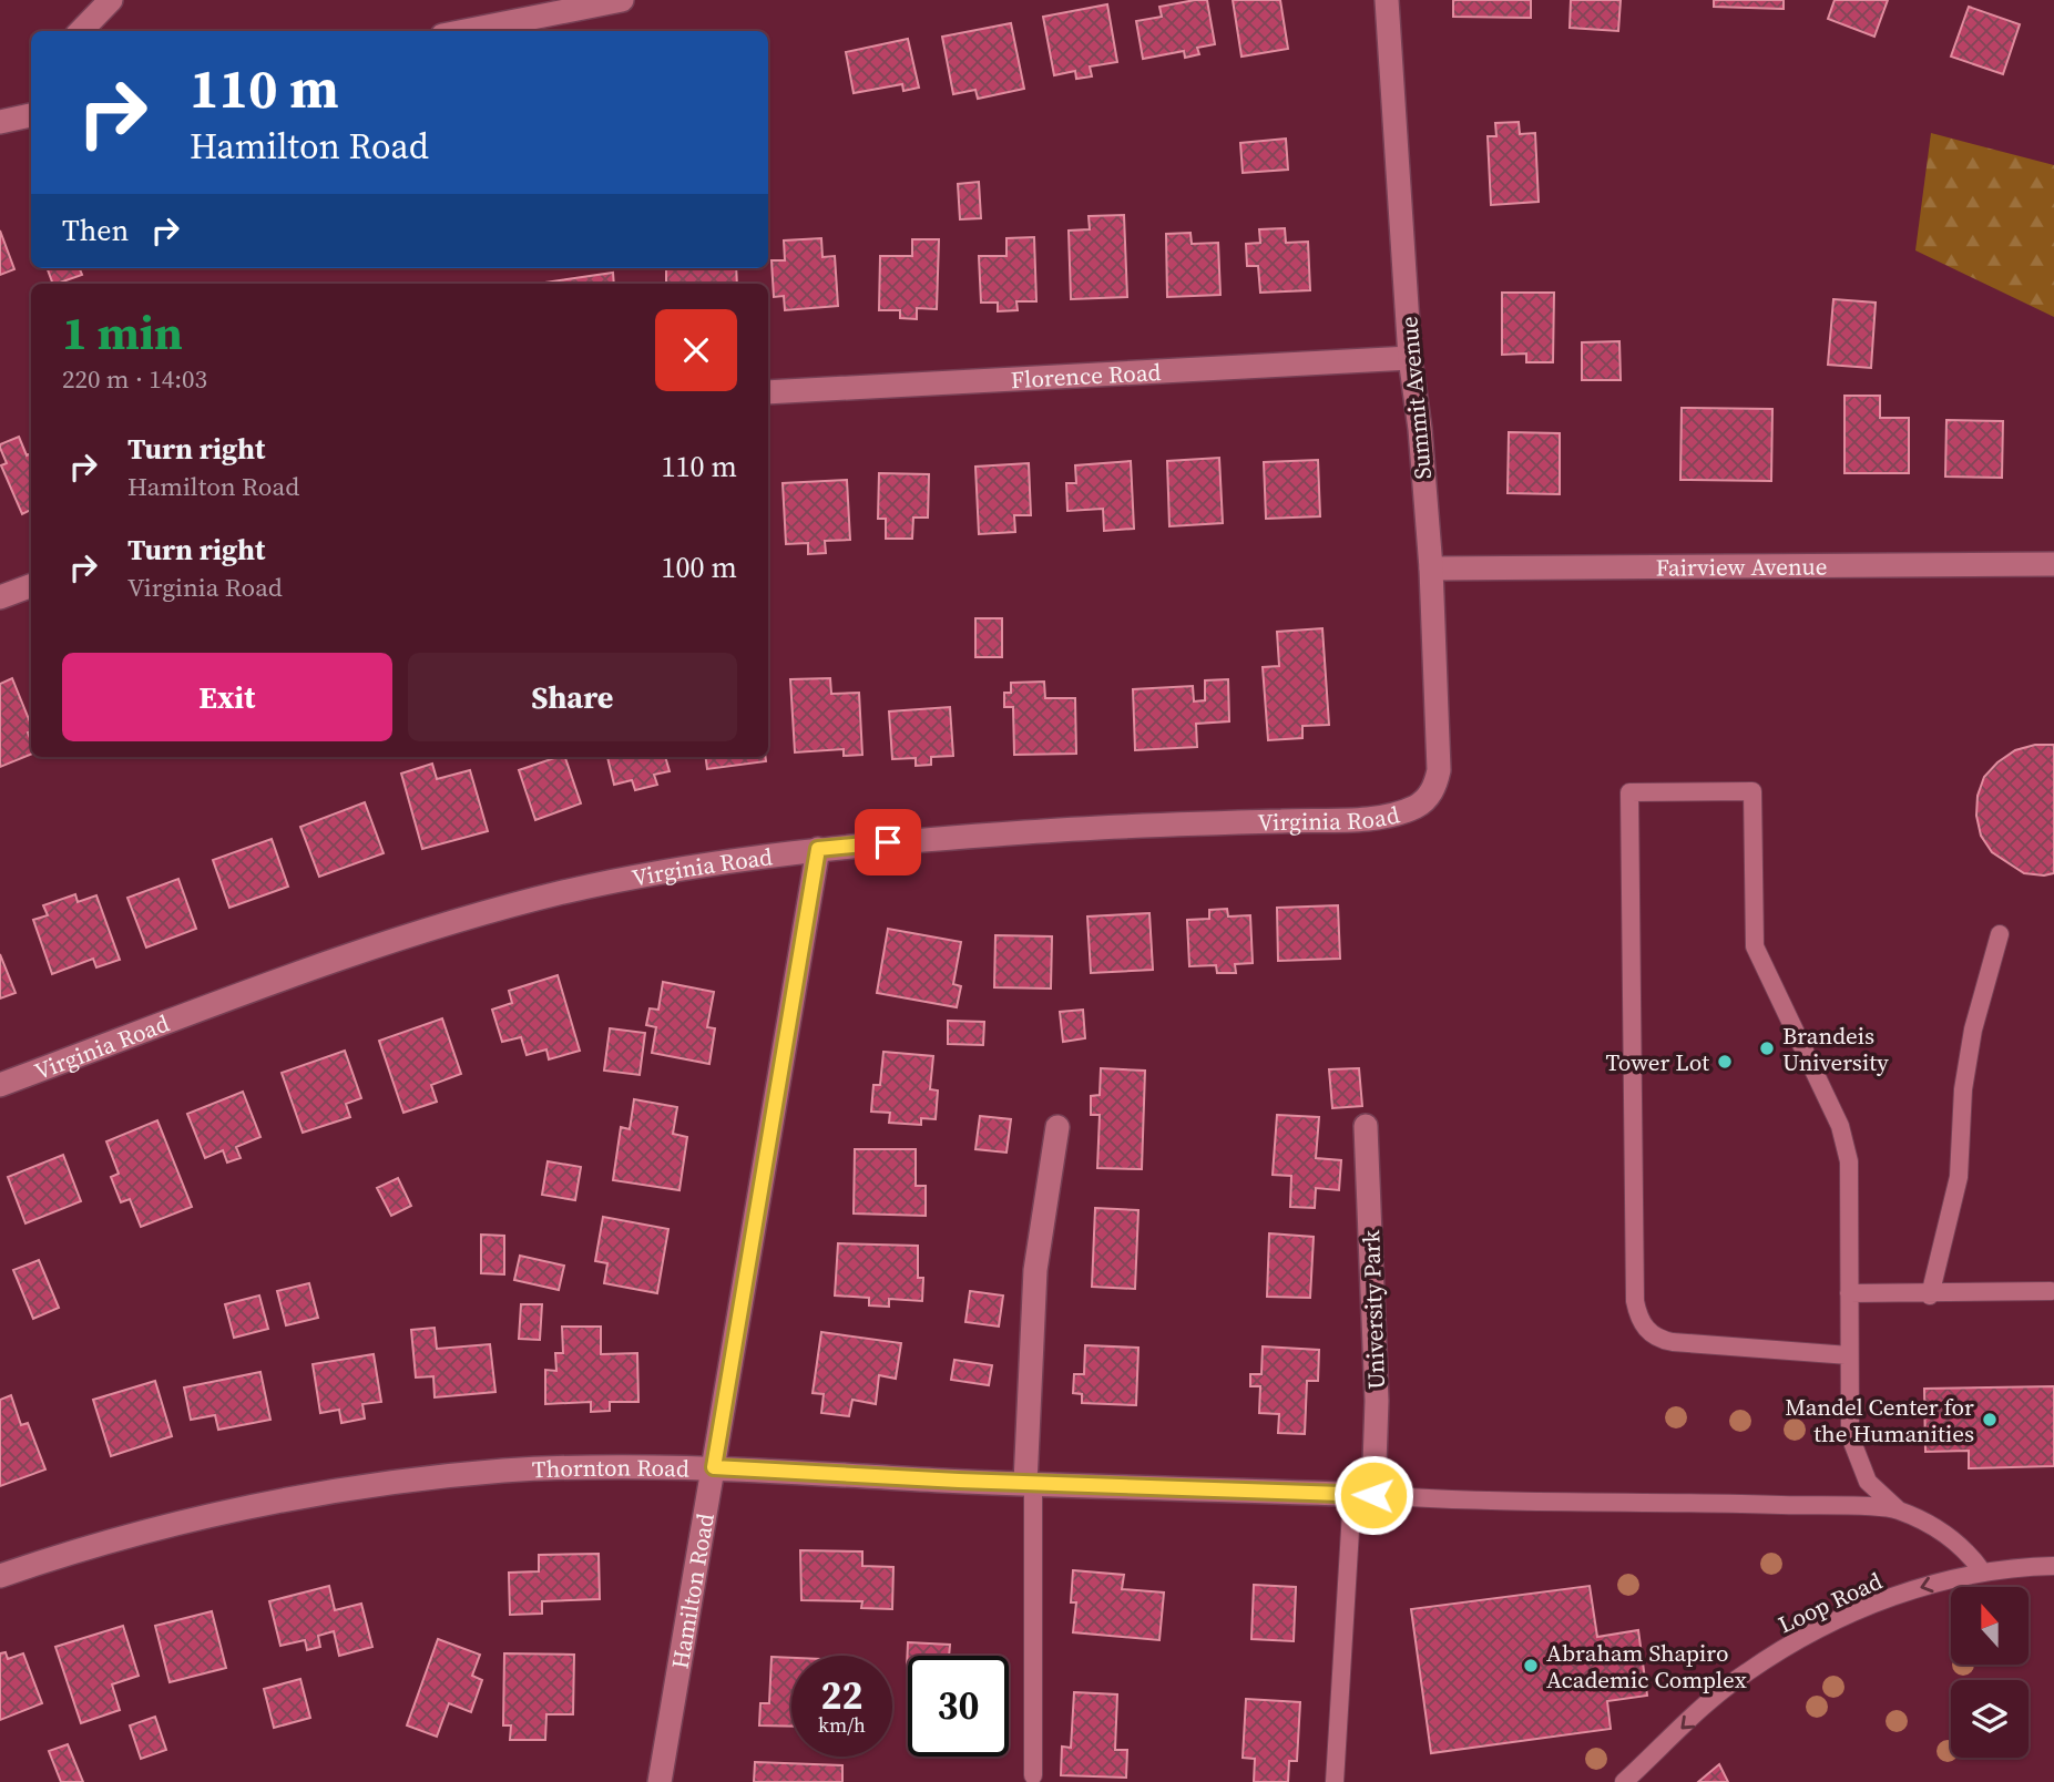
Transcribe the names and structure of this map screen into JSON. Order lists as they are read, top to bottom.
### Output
{
  "streets": {
    "street": [
      "Florence Road",
      "Summit Avenue",
      "Fairview Avenue",
      "Virginia Road",
      "University Park",
      "Thornton Road",
      "Hamilton Road"
    ],
    "lane": ["Loop Road"]
  },
  "crossings": [
    ["Florence Road", "Summit Avenue"],
    ["Summit Avenue", "Fairview Avenue"],
    ["Summit Avenue", "Virginia Road"],
    ["Virginia Road", "Hamilton Road"],
    ["University Park", "Thornton Road"],
    ["Thornton Road", "Hamilton Road"]
  ],
  "one_way": ["Loop Road"],
  "places": [
    "Brandeis University",
    "Tower Lot",
    "Mandel Center for the Humanities",
    "Abraham Shapiro Academic Complex"
  ],
  "north": "top",
  "page": {
    "turn": ["110 m", "Hamilton Road"],
    "then": "Then",
    "heading": ["1 min", "220 m · 14:03"],
    "list": [
      {
        "name": "Turn right",
        "note": "Hamilton Road",
        "value": "110 m"
      },
      {
        "name": "Turn right",
        "note": "Virginia Road",
        "value": "100 m"
      }
    ],
    "buttons": ["Exit", "Share"],
    "speed": "22 km/h",
    "limit": "30"
  }
}
